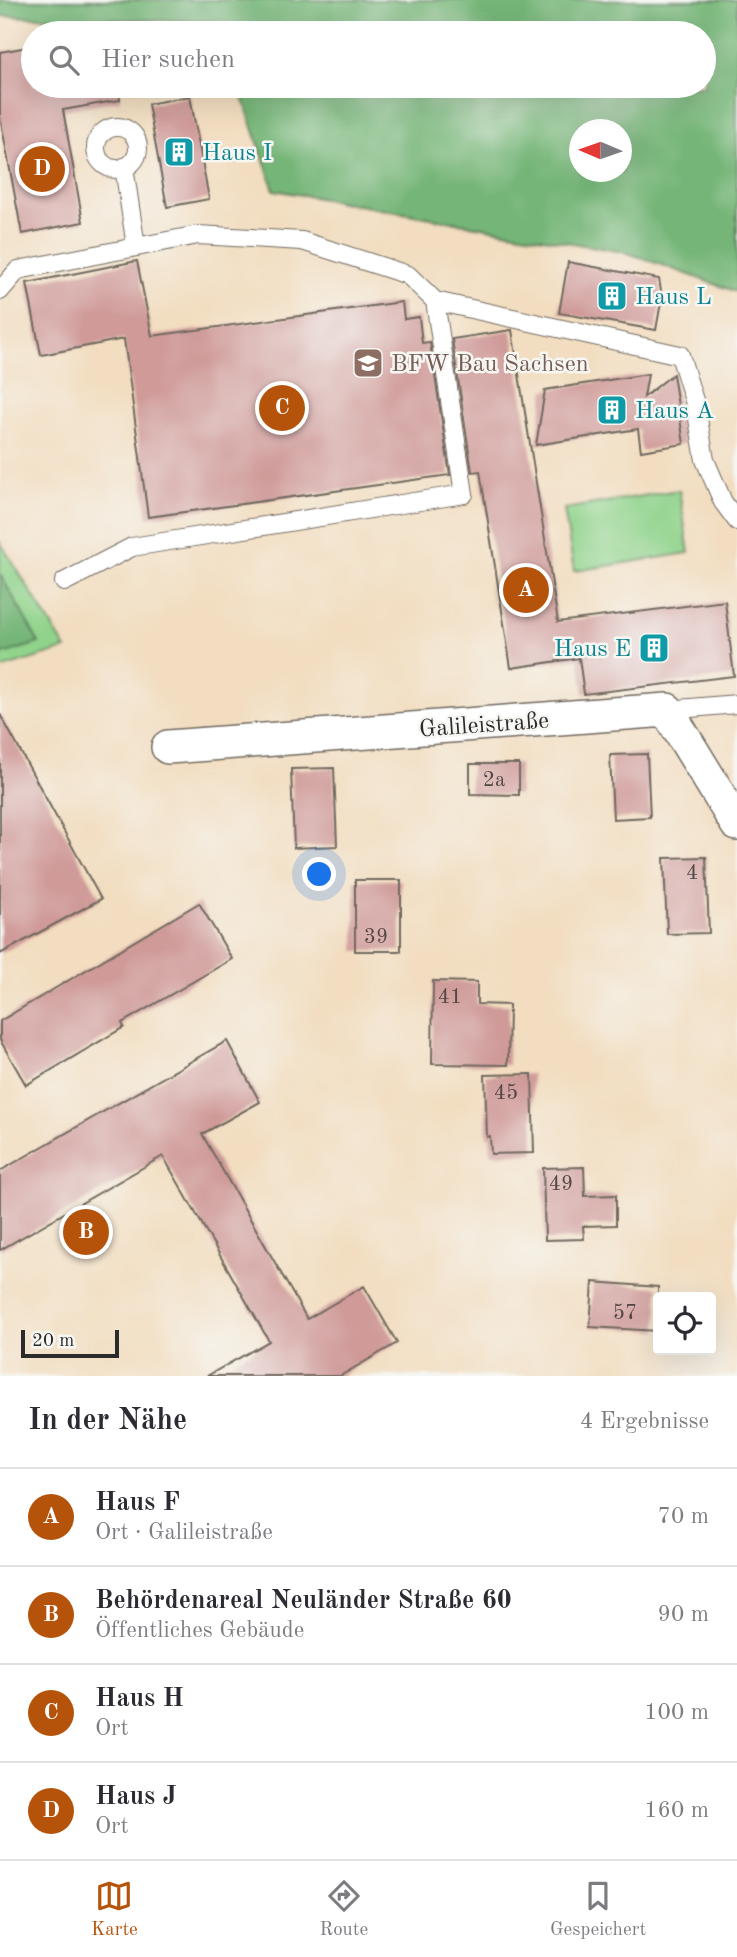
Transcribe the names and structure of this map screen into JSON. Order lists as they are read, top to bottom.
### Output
{
  "streets": {
    "street": ["Galileistraße"]
  },
  "places": {
    "building": [
      "Haus I",
      "Haus L",
      "Haus A",
      "Haus E"
    ],
    "school or university": ["BFW Bau Sachsen"]
  },
  "house_numbers": [
    "2a",
    "4",
    "39",
    "41",
    "45",
    "49",
    "57"
  ],
  "scale_bar": "20 m",
  "north": "left",
  "page": {
    "search": "Hier suchen",
    "pins": [
      "D",
      "C",
      "A",
      "B"
    ],
    "scale": "20 m",
    "heading": ["In der Nähe", "4 Ergebnisse"],
    "list": [
      {
        "mark": "A",
        "name": "Haus F",
        "note": "Ort · Galileistraße",
        "value": "70 m"
      },
      {
        "mark": "B",
        "name": "Behördenareal Neuländer Straße 60",
        "note": "Öffentliches Gebäude",
        "value": "90 m"
      },
      {
        "mark": "C",
        "name": "Haus H",
        "note": "Ort",
        "value": "100 m"
      },
      {
        "mark": "D",
        "name": "Haus J",
        "note": "Ort",
        "value": "160 m"
      }
    ],
    "nav": ["Karte", "Route", "Gespeichert"]
  }
}
